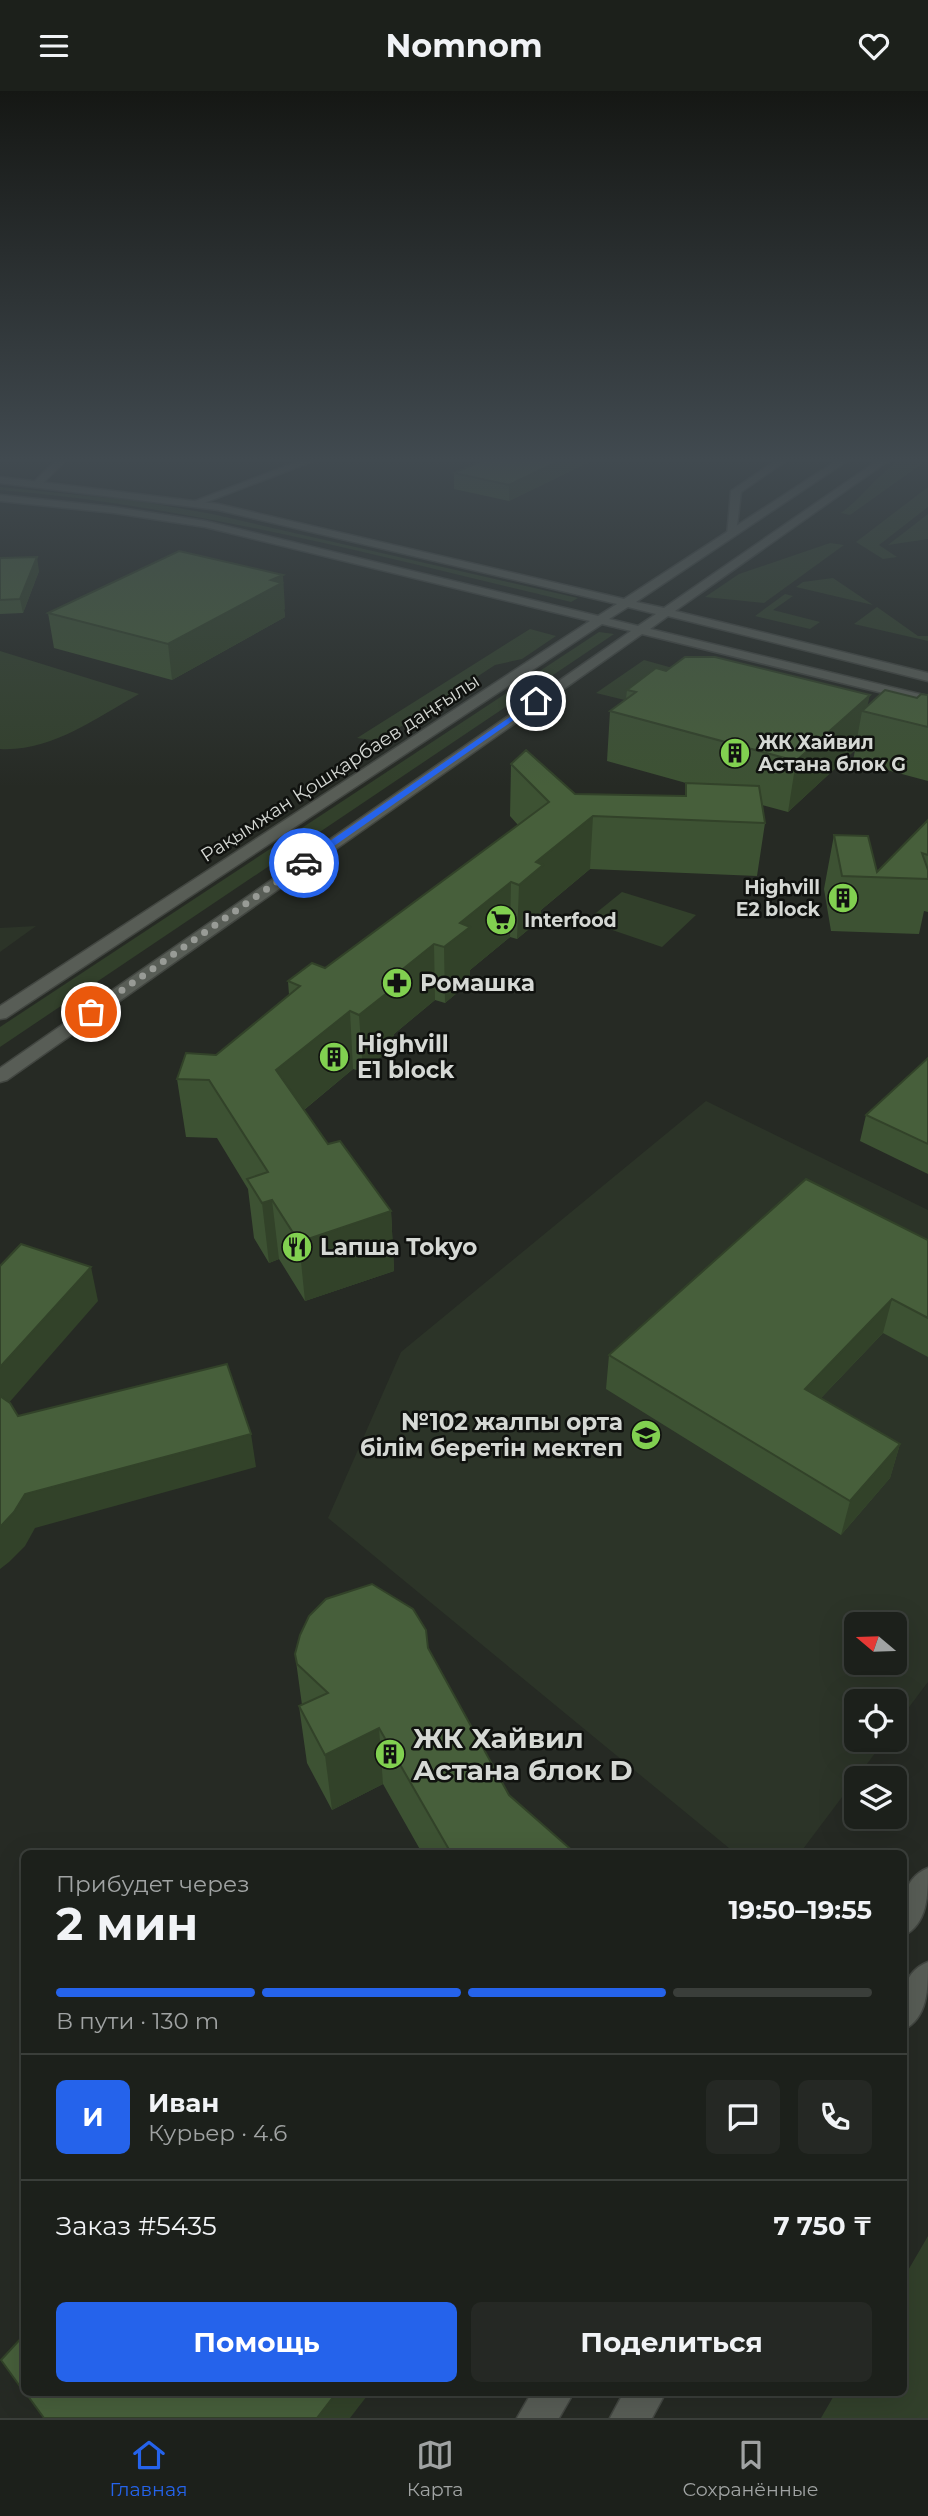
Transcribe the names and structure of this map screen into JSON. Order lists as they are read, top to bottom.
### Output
{
  "streets": {
    "main road": ["Рақымжан Қошқарбаев даңғылы"]
  },
  "places": {
    "building": [
      "ЖК Хайвил Астана блок G",
      "Highvill E2 block",
      "Highvill E1 block",
      "ЖК Хайвил Астана блок D"
    ],
    "supermarket": ["Interfood"],
    "pharmacy": ["Ромашка"],
    "restaurant": ["Lапша Tokyo"],
    "school or university": ["№102 жалпы орта білім беретін мектеп"]
  },
  "north": "left",
  "page": {
    "header": "Nomnom",
    "heading": ["2 мин", "Прибудет через", "19:50–19:55"],
    "panel": [
      "Иван",
      "Курьер · 4.6",
      "Заказ #5435",
      "7 750 ₸"
    ],
    "bar": "В пути · 130 m",
    "round": "И",
    "buttons": ["Помощь", "Поделиться"],
    "tabs": ["Главная", "Карта", "Сохранённые"]
  }
}
